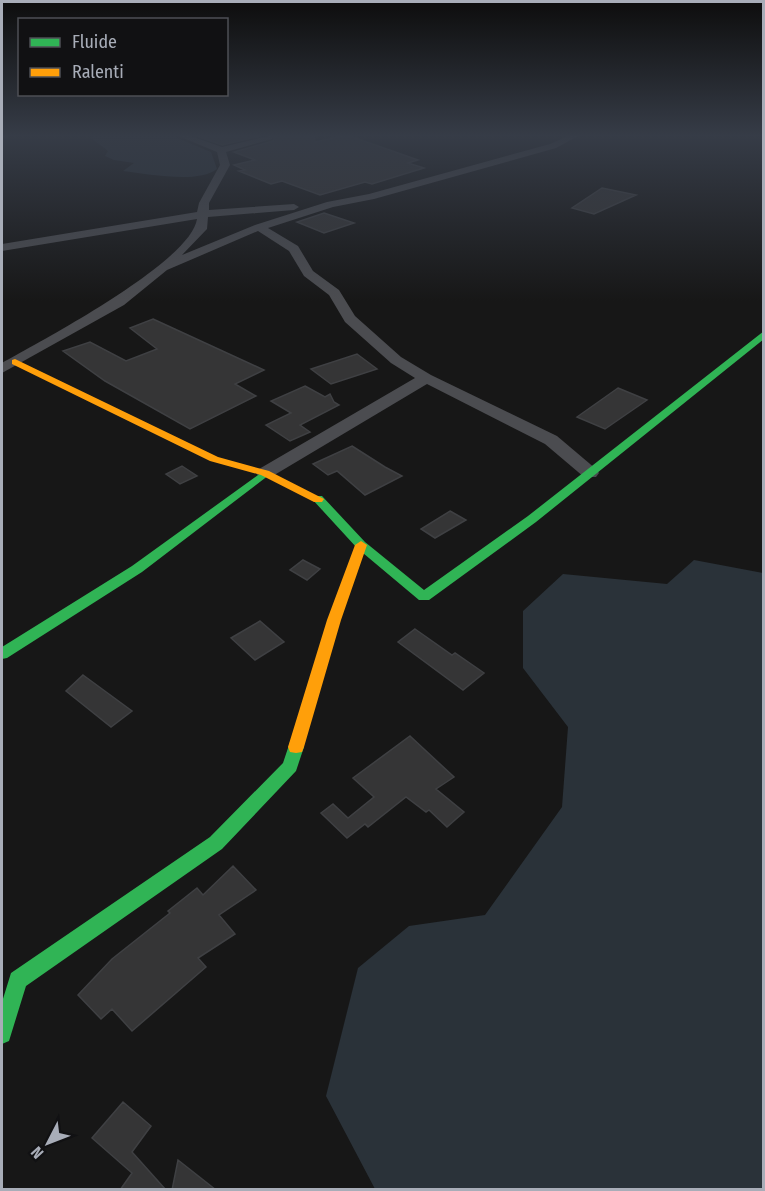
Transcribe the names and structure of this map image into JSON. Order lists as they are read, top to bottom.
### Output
{
  "legend": ["Fluide", "Ralenti"],
  "north": "bottom left"
}
